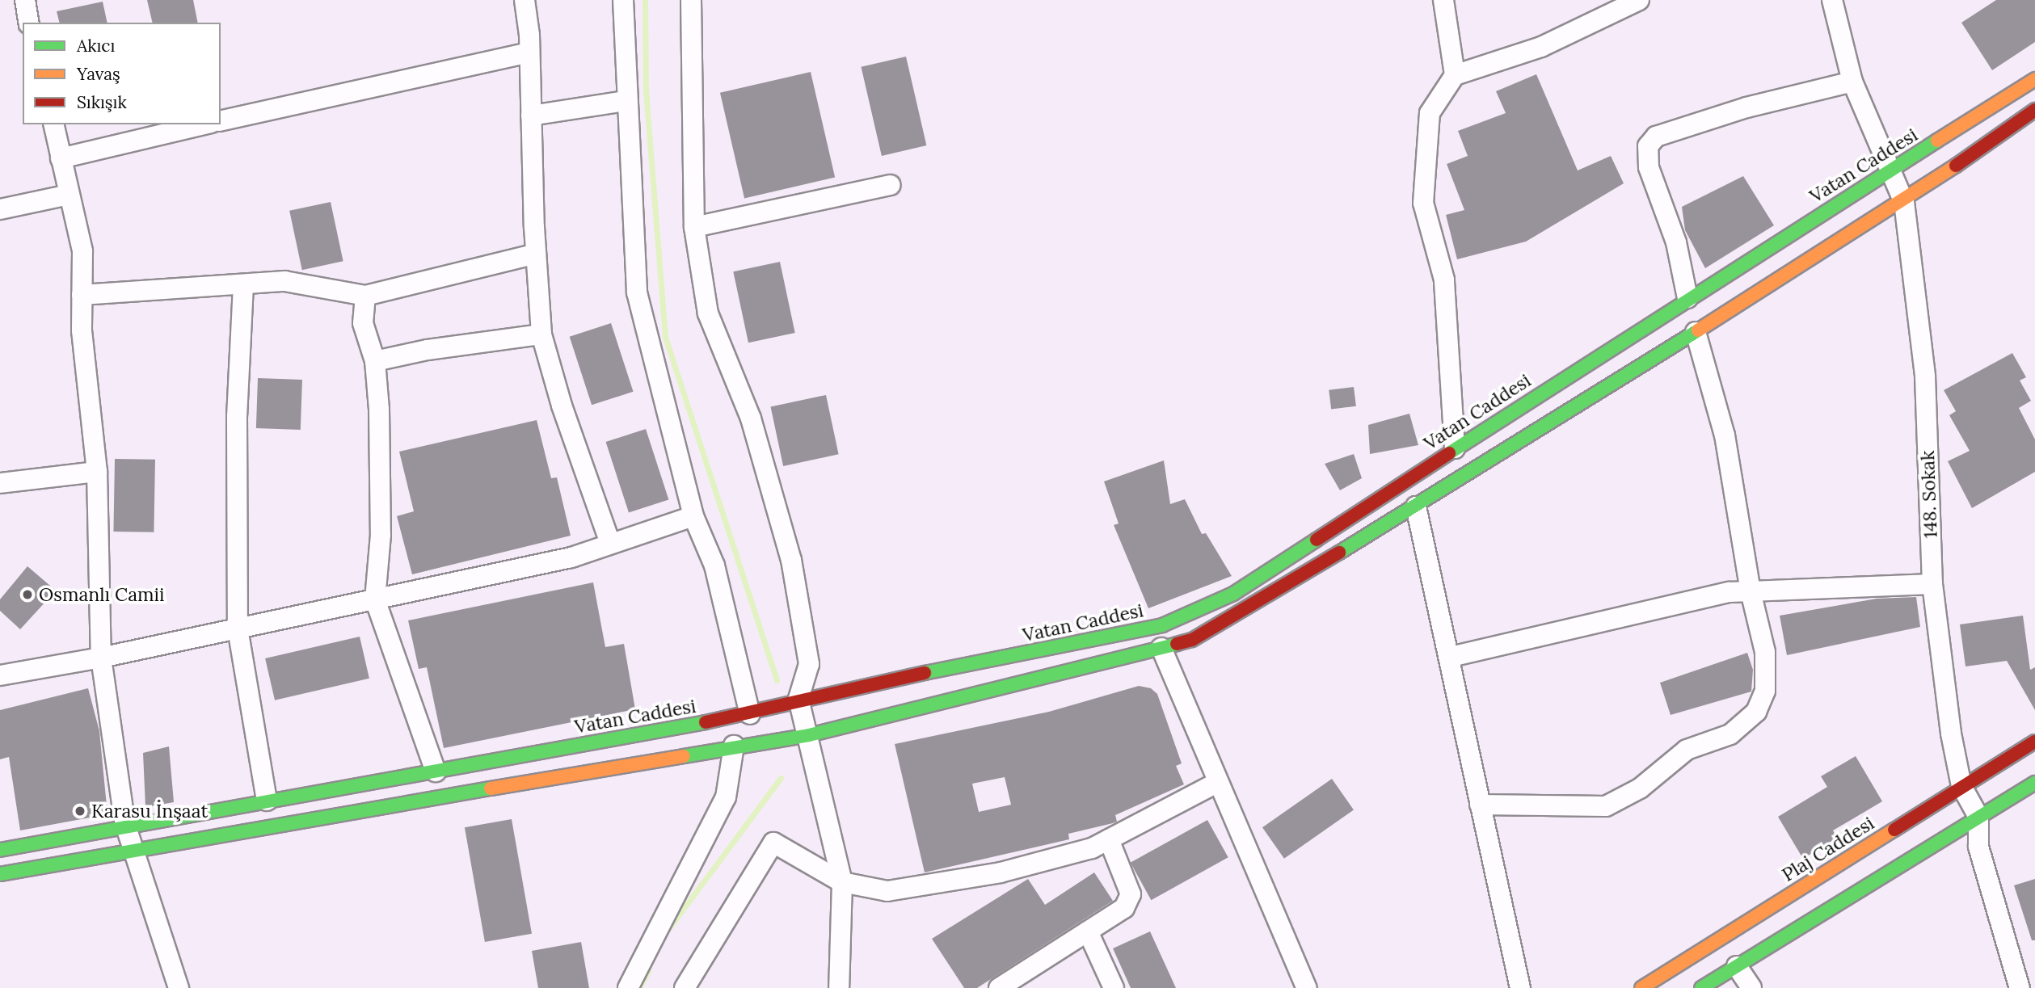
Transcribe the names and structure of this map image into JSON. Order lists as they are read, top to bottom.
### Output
{
  "streets": {
    "main road": ["Vatan Caddesi", "Plaj Caddesi"],
    "street": ["148. Sokak"]
  },
  "crossings": [
    ["Vatan Caddesi", "148. Sokak"],
    ["148. Sokak", "Plaj Caddesi"]
  ],
  "places": ["Osmanlı Camii", "Karasu İnşaat"],
  "legend": ["Akıcı", "Yavaş", "Sıkışık"]
}
